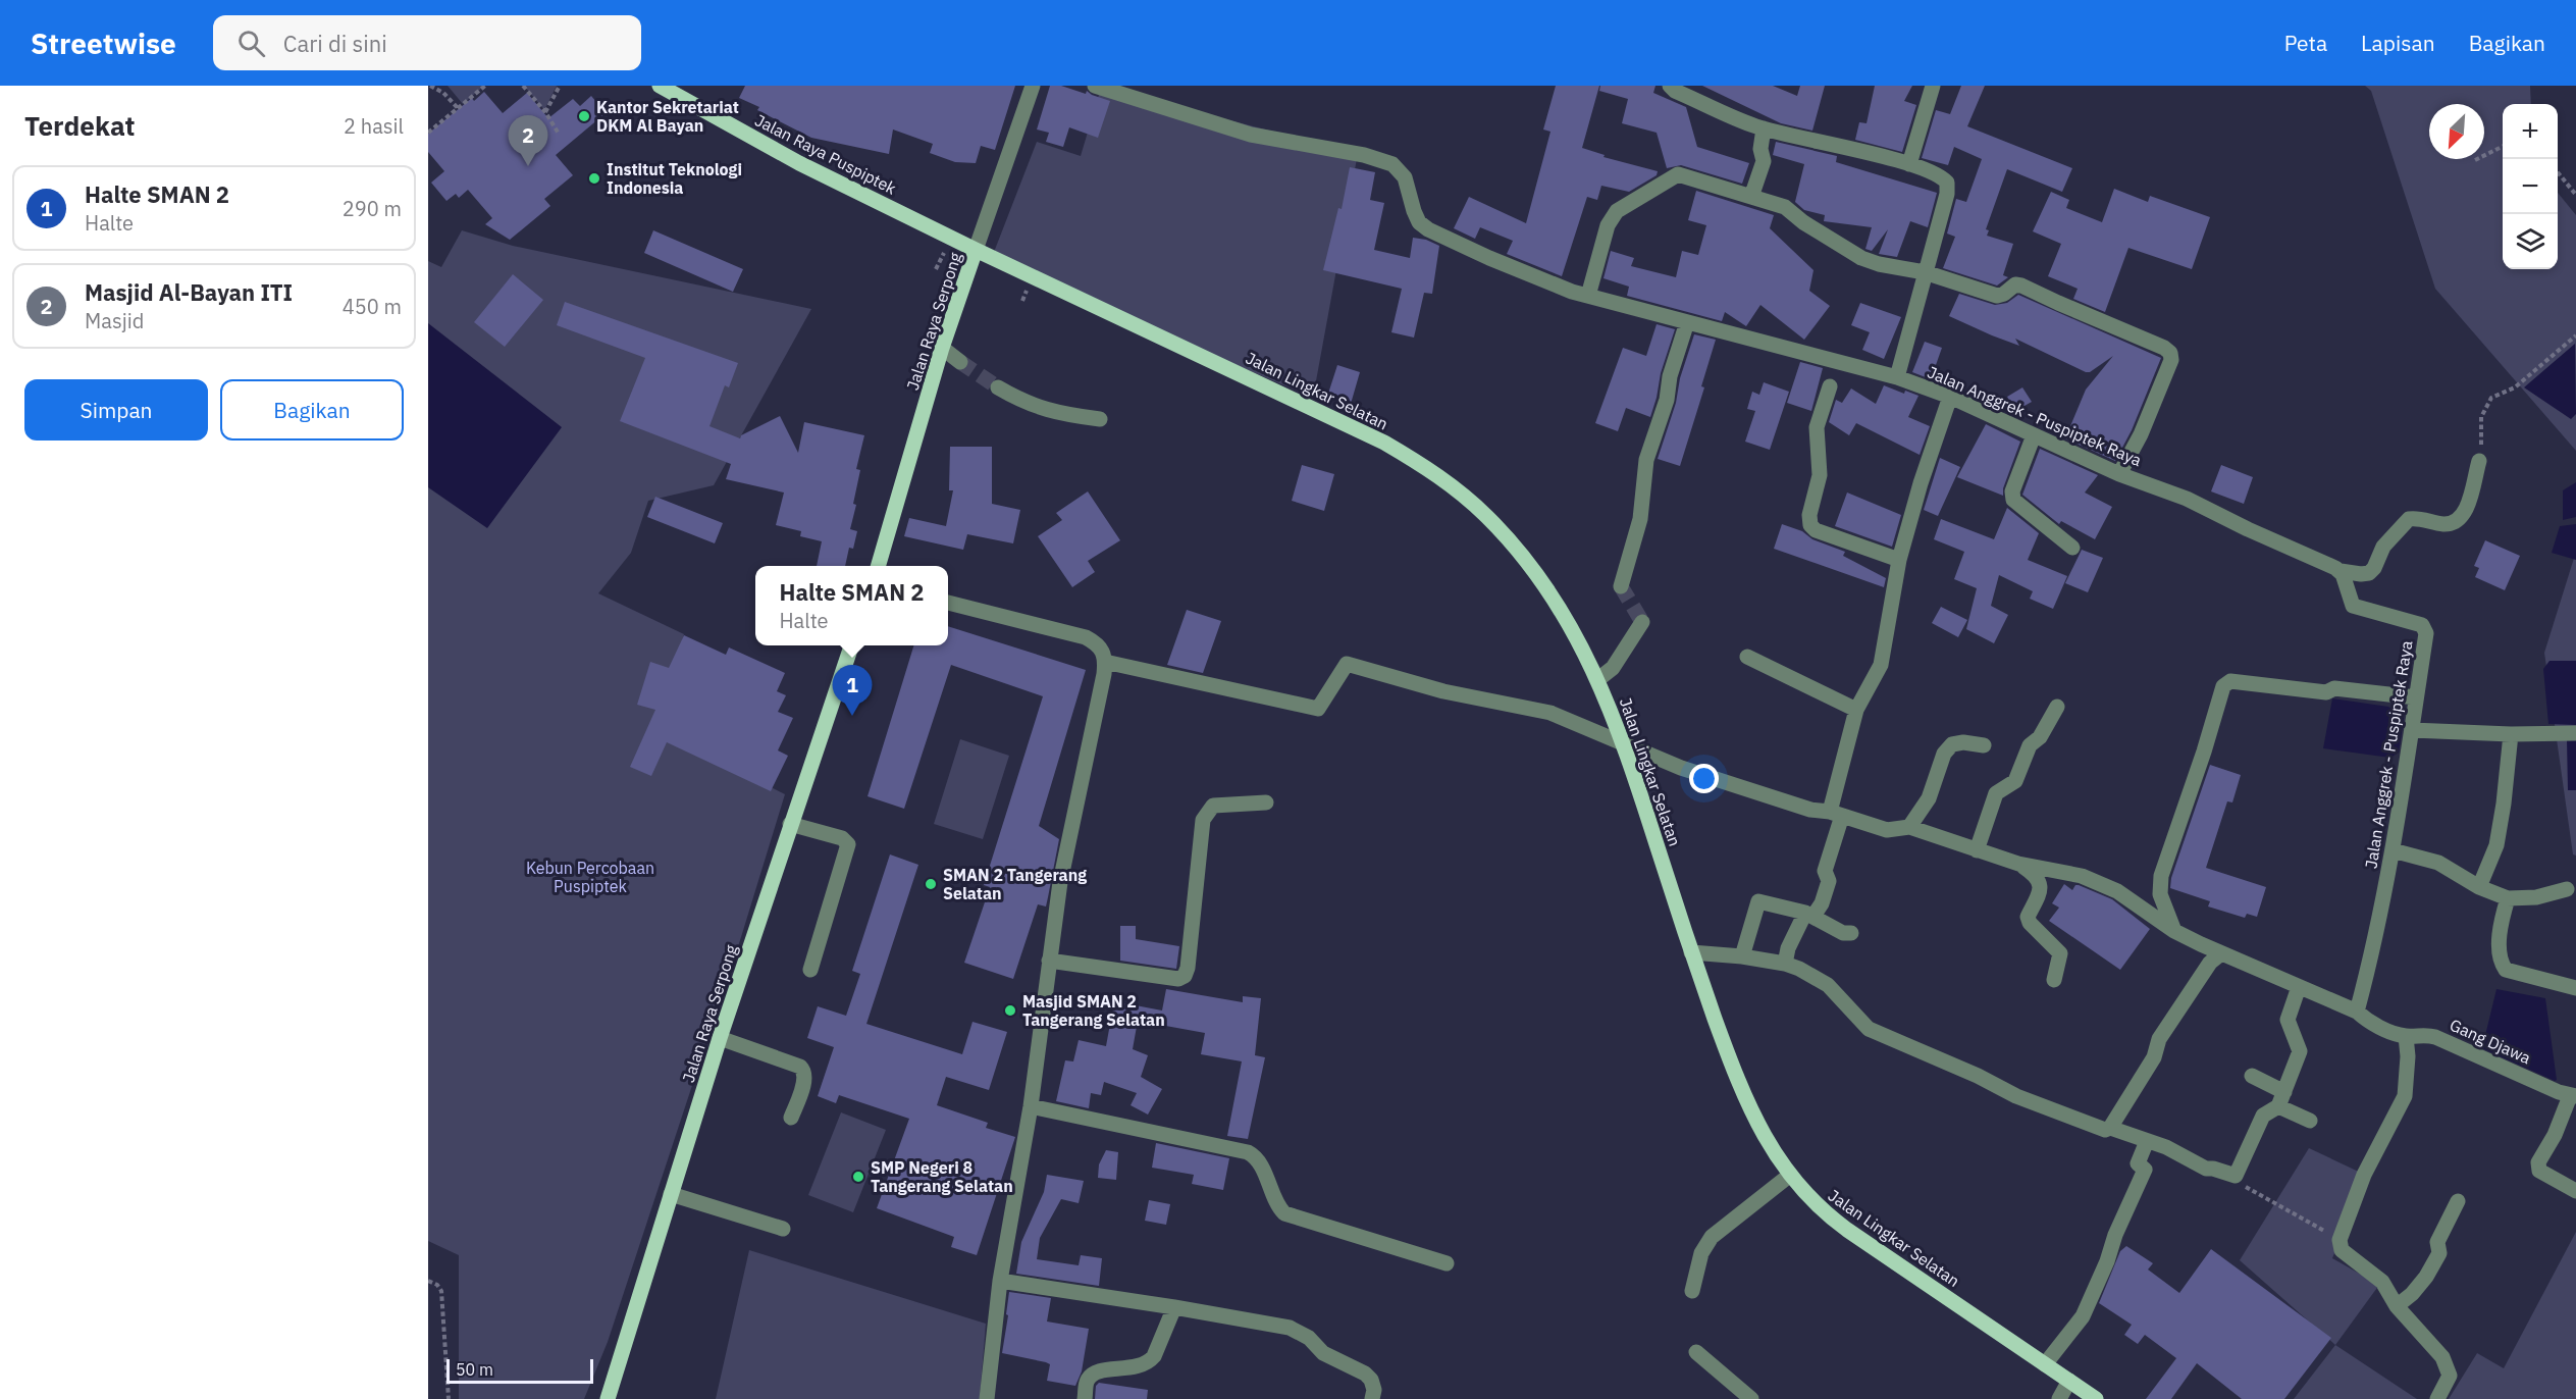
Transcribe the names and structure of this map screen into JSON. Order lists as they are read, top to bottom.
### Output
{
  "streets": {
    "main road": ["Jalan Raya Puspiptek", "Jalan Raya Serpong", "Jalan Lingkar Selatan"],
    "street": ["Jalan Anggrek - Puspiptek Raya", "Gang Djawa"]
  },
  "crossings": [
    ["Jalan Raya Puspiptek", "Jalan Raya Serpong"],
    ["Jalan Raya Puspiptek", "Jalan Lingkar Selatan"],
    ["Jalan Raya Serpong", "Jalan Lingkar Selatan"],
    ["Jalan Anggrek - Puspiptek Raya", "Gang Djawa"]
  ],
  "parks": ["Kebun Percobaan Puspiptek"],
  "places": [
    "Kantor Sekretariat DKM Al Bayan",
    "Institut Teknologi Indonesia",
    "SMAN 2 Tangerang Selatan",
    "Masjid SMAN 2 Tangerang Selatan",
    "SMP Negeri 8 Tangerang Selatan"
  ],
  "scale_bar": "50 m",
  "north": "bottom left",
  "page": {
    "header": "Streetwise",
    "search": "Cari di sini",
    "nav": ["Peta", "Lapisan", "Bagikan"],
    "heading": ["Terdekat", "2 hasil"],
    "map_buttons": ["+", "−"],
    "pins": ["2", "1"],
    "list": [
      {
        "mark": "1",
        "name": "Halte SMAN 2",
        "note": "Halte",
        "value": "290 m"
      },
      {
        "mark": "2",
        "name": "Masjid Al-Bayan ITI",
        "note": "Masjid",
        "value": "450 m"
      }
    ],
    "buttons": ["Simpan", "Bagikan"],
    "popup": ["Halte SMAN 2", "Halte"],
    "scale": "50 m"
  }
}
